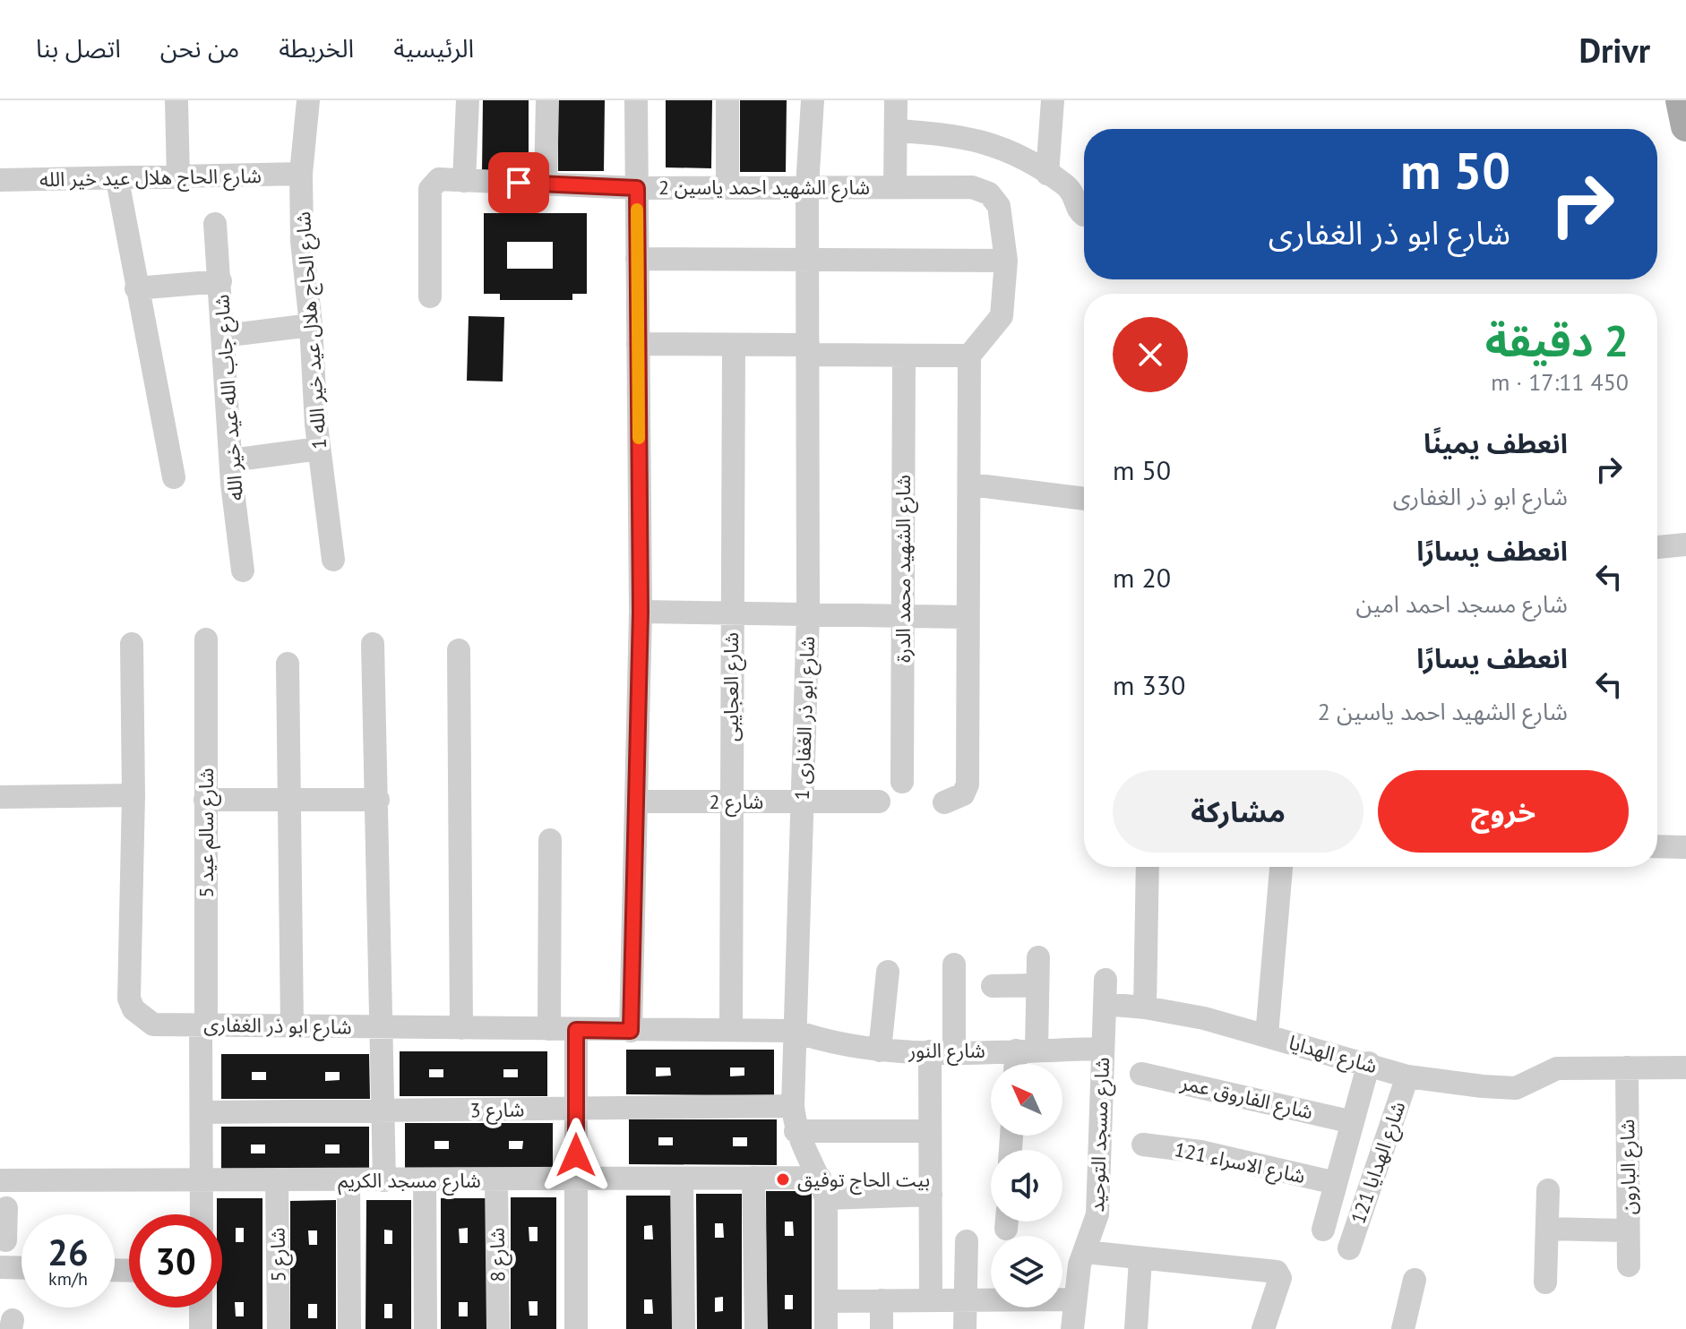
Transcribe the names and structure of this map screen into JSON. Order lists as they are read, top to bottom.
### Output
{
  "streets": {
    "street": [
      "شارع الحاج هلال عيد خير الله",
      "شارع الشهيد احمد ياسين 2",
      "شارع الحاج هلال عيد خير الله 1",
      "شارع جاب الله عيد خير الله",
      "شارع الشهيد محمد الدرة",
      "شارع العجايبى",
      "شارع ابو ذر الغفارى 1",
      "شارع 2",
      "شارع سالم عيد 5",
      "شارع ابو ذر الغفارى",
      "شارع النور",
      "شارع الهدايا",
      "شارع الفاروق عمر",
      "شارع 3",
      "شارع مسجد التوحيد",
      "شارع الاسراء 121",
      "شارع الهدايا 121",
      "شارع البارون",
      "شارع مسجد الكريم",
      "شارع 5",
      "شارع 8"
    ]
  },
  "crossings": [
    ["شارع الحاج هلال عيد خير الله", "شارع الحاج هلال عيد خير الله 1"],
    ["شارع الشهيد احمد ياسين 2", "شارع ابو ذر الغفارى 1"],
    ["شارع العجايبى", "شارع 2"],
    ["شارع العجايبى", "شارع ابو ذر الغفارى"],
    ["شارع ابو ذر الغفارى 1", "شارع 2"],
    ["شارع ابو ذر الغفارى 1", "شارع ابو ذر الغفارى"],
    ["شارع ابو ذر الغفارى 1", "شارع النور"],
    ["شارع ابو ذر الغفارى 1", "شارع 3"],
    ["شارع ابو ذر الغفارى 1", "شارع مسجد الكريم"],
    ["شارع سالم عيد 5", "شارع ابو ذر الغفارى"],
    ["شارع سالم عيد 5", "شارع 3"],
    ["شارع سالم عيد 5", "شارع مسجد الكريم"],
    ["شارع ابو ذر الغفارى", "شارع النور"],
    ["شارع النور", "شارع مسجد التوحيد"],
    ["شارع الهدايا", "شارع مسجد التوحيد"],
    ["شارع الهدايا", "شارع الهدايا 121"],
    ["شارع الهدايا", "شارع البارون"],
    ["شارع مسجد الكريم", "شارع 5"],
    ["شارع مسجد الكريم", "شارع 8"]
  ],
  "places": ["بيت الحاج توفيق"],
  "north": "top left",
  "page": {
    "header": "Drivr",
    "nav": [
      "الرئيسية",
      "الخريطة",
      "من نحن",
      "اتصل بنا"
    ],
    "turn": ["50 m", "شارع ابو ذر الغفارى"],
    "heading": ["2 دقيقة", "450 m · 17:11"],
    "list": [
      {
        "name": "انعطف يمينًا",
        "note": "شارع ابو ذر الغفارى",
        "value": "50 m"
      },
      {
        "name": "انعطف يسارًا",
        "note": "شارع مسجد احمد امين",
        "value": "20 m"
      },
      {
        "name": "انعطف يسارًا",
        "note": "شارع الشهيد احمد ياسين 2",
        "value": "330 m"
      }
    ],
    "buttons": ["خروج", "مشاركة"],
    "speed": "26 km/h",
    "limit": "30"
  }
}
